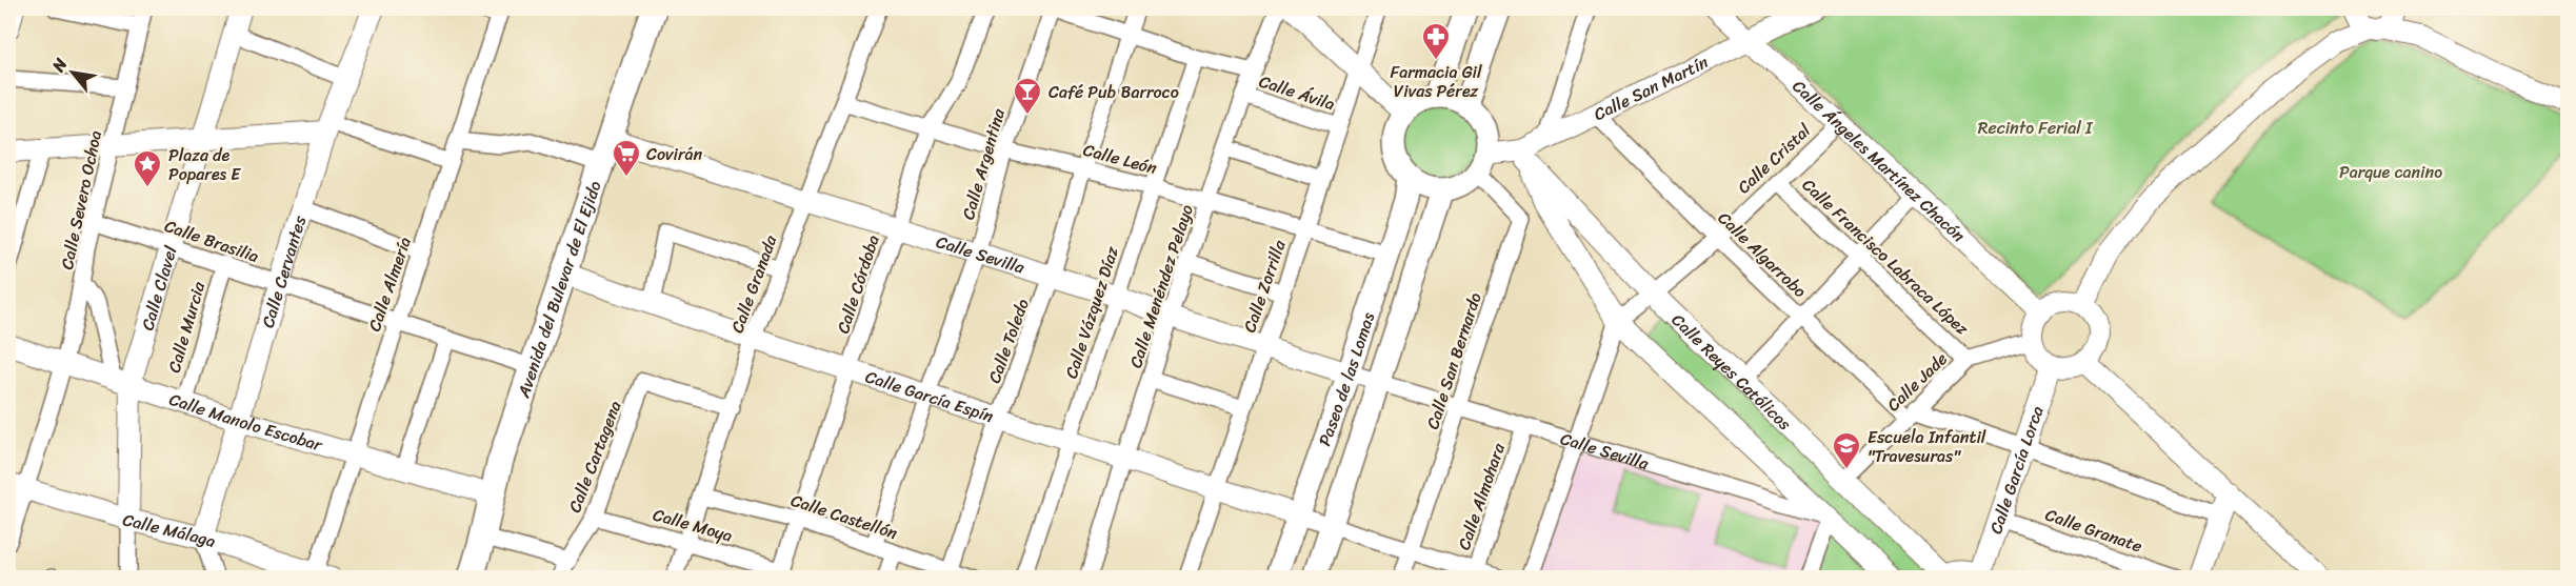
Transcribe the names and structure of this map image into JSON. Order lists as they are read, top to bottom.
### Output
{
  "streets": {
    "main road": ["Avenida del Bulevar de El Ejido", "Paseo de las Lomas"],
    "street": [
      "Calle San Martín",
      "Calle Ávila",
      "Calle León",
      "Calle Cristal",
      "Calle Ángeles Martínez Chacón",
      "Calle Argentina",
      "Calle Severo Ochoa",
      "Calle Brasilia",
      "Calle Sevilla",
      "Calle Algarrobo",
      "Calle Francisco Labraca López",
      "Calle Cervantes",
      "Calle Almería",
      "Calle Granada",
      "Calle Córdoba",
      "Calle Menéndez Pelayo",
      "Calle Zorrilla",
      "Calle Clavel",
      "Calle Vázquez Díaz",
      "Calle Murcia",
      "Calle Toledo",
      "Calle San Bernardo",
      "Calle Reyes Católicos",
      "Calle Jade",
      "Calle García Espín",
      "Calle Manolo Escobar",
      "Calle Cartagena",
      "Calle García Lorca",
      "Calle Almohara",
      "Calle Castellón",
      "Calle Moya",
      "Calle Málaga",
      "Calle Granate"
    ]
  },
  "crossings": [
    ["Calle San Martín", "Calle Ángeles Martínez Chacón"],
    ["Calle San Martín", "Calle Algarrobo"],
    ["Calle San Martín", "Calle San Bernardo"],
    ["Calle San Martín", "Calle Reyes Católicos"],
    ["Calle San Martín", "Paseo de las Lomas"],
    ["Calle Ávila", "Calle Menéndez Pelayo"],
    ["Calle Ávila", "Calle Zorrilla"],
    ["Calle León", "Calle Argentina"],
    ["Calle León", "Calle Granada"],
    ["Calle León", "Calle Córdoba"],
    ["Calle León", "Calle Menéndez Pelayo"],
    ["Calle León", "Calle Zorrilla"],
    ["Calle León", "Calle Vázquez Díaz"],
    ["Calle León", "Calle Toledo"],
    ["Calle León", "Paseo de las Lomas"],
    ["Calle Cristal", "Calle Ángeles Martínez Chacón"],
    ["Calle Cristal", "Calle Algarrobo"],
    ["Calle Cristal", "Calle Francisco Labraca López"],
    ["Calle Cristal", "Calle Reyes Católicos"],
    ["Calle Ángeles Martínez Chacón", "Calle Jade"],
    ["Calle Ángeles Martínez Chacón", "Calle García Lorca"],
    ["Calle Argentina", "Calle Sevilla"],
    ["Calle Argentina", "Calle García Espín"],
    ["Calle Argentina", "Calle Castellón"],
    ["Calle Severo Ochoa", "Calle Brasilia"],
    ["Calle Severo Ochoa", "Calle Manolo Escobar"],
    ["Calle Severo Ochoa", "Calle Málaga"],
    ["Calle Brasilia", "Calle Cervantes"],
    ["Calle Brasilia", "Calle Almería"],
    ["Calle Brasilia", "Avenida del Bulevar de El Ejido"],
    ["Calle Brasilia", "Calle Clavel"],
    ["Calle Brasilia", "Calle Murcia"],
    ["Calle Sevilla", "Calle Granada"],
    ["Calle Sevilla", "Calle Córdoba"],
    ["Calle Sevilla", "Calle Menéndez Pelayo"],
    ["Calle Sevilla", "Calle Zorrilla"],
    ["Calle Sevilla", "Avenida del Bulevar de El Ejido"],
    ["Calle Sevilla", "Calle Vázquez Díaz"],
    ["Calle Sevilla", "Calle Toledo"],
    ["Calle Sevilla", "Calle San Bernardo"],
    ["Calle Sevilla", "Paseo de las Lomas"],
    ["Calle Sevilla", "Calle Almohara"],
    ["Calle Algarrobo", "Calle Jade"],
    ["Calle Algarrobo", "Calle García Lorca"],
    ["Calle Francisco Labraca López", "Calle Jade"],
    ["Calle Cervantes", "Calle Manolo Escobar"],
    ["Calle Cervantes", "Calle Málaga"],
    ["Calle Almería", "Calle Manolo Escobar"],
    ["Calle Almería", "Calle Málaga"],
    ["Calle Granada", "Calle García Espín"],
    ["Calle Granada", "Calle Cartagena"],
    ["Calle Granada", "Calle Castellón"],
    ["Calle Granada", "Calle Moya"],
    ["Calle Córdoba", "Calle García Espín"],
    ["Calle Córdoba", "Calle Castellón"],
    ["Calle Córdoba", "Calle Moya"],
    ["Calle Menéndez Pelayo", "Calle García Espín"],
    ["Calle Zorrilla", "Calle García Espín"],
    ["Avenida del Bulevar de El Ejido", "Calle García Espín"],
    ["Avenida del Bulevar de El Ejido", "Calle Manolo Escobar"],
    ["Calle Clavel", "Calle Manolo Escobar"],
    ["Calle Clavel", "Calle Málaga"],
    ["Calle Vázquez Díaz", "Calle García Espín"],
    ["Calle Murcia", "Calle Manolo Escobar"],
    ["Calle Toledo", "Calle García Espín"],
    ["Calle Toledo", "Calle Castellón"],
    ["Calle San Bernardo", "Paseo de las Lomas"],
    ["Calle Reyes Católicos", "Calle Jade"],
    ["Paseo de las Lomas", "Calle García Espín"],
    ["Calle Jade", "Calle García Lorca"],
    ["Calle Cartagena", "Calle Moya"],
    ["Calle García Lorca", "Calle Granate"]
  ],
  "parks": ["Recinto Ferial I", "Parque canino"],
  "places": {
    "pharmacy": ["Farmacia Gil Vivas Pérez"],
    "bar": ["Café Pub Barroco"],
    "supermarket": ["Covirán"],
    "place": ["Plaza de Popares E"],
    "school or university": ["Escuela Infantil \"Travesuras\""]
  },
  "north": "top left"
}
